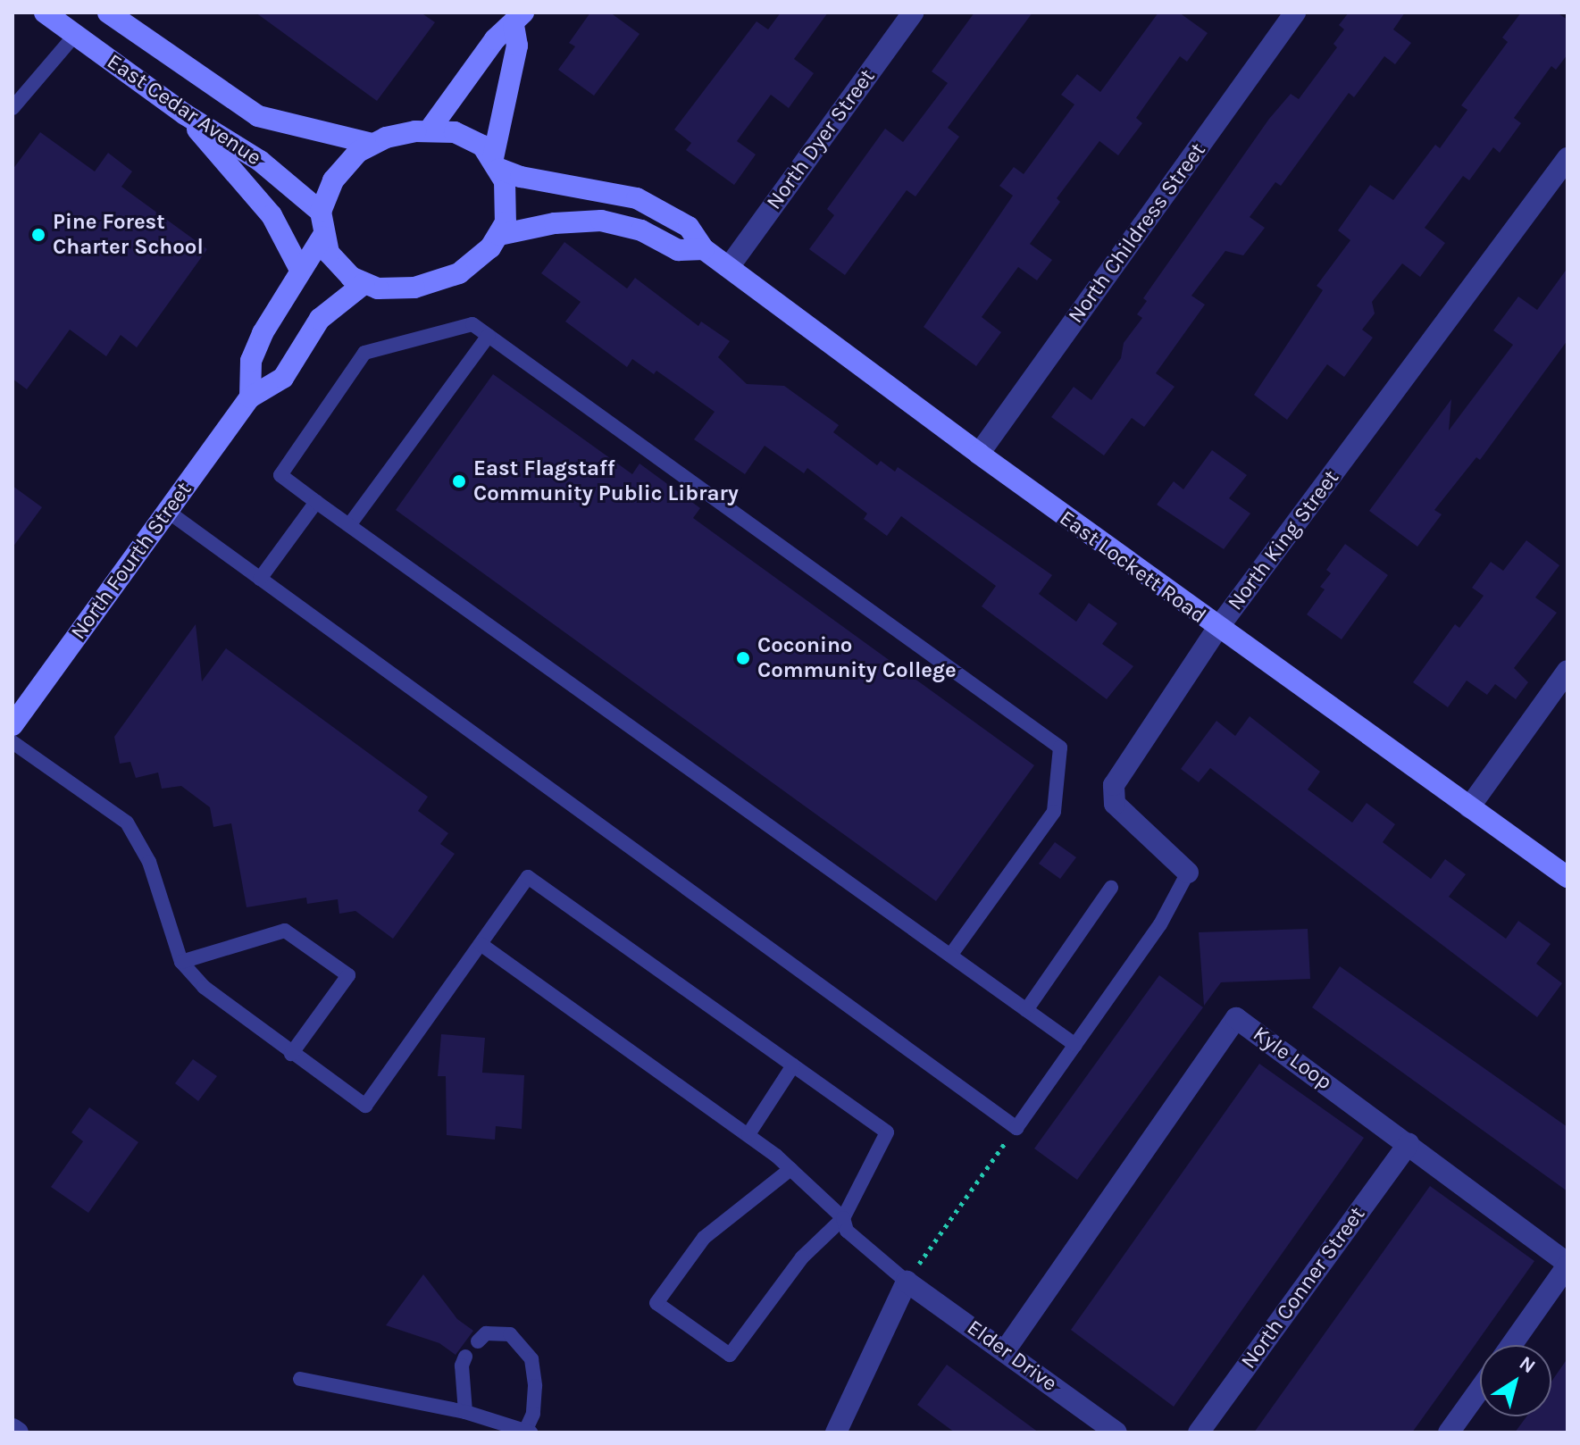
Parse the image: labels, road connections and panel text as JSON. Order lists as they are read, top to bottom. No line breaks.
{"streets":{"main road":["East Cedar Avenue","North Fourth Street","East Lockett Road"],"street":["North Dyer Street","North Childress Street","North King Street","Kyle Loop","North Conner Street","Elder Drive"]},"crossings":[["East Cedar Avenue","North Fourth Street"],["East Cedar Avenue","East Lockett Road"],["North Dyer Street","East Lockett Road"],["North Childress Street","East Lockett Road"],["North King Street","East Lockett Road"],["North Fourth Street","East Lockett Road"],["Kyle Loop","North Conner Street"],["Kyle Loop","Elder Drive"]],"places":["Pine Forest Charter School","East Flagstaff Community Public Library","Coconino Community College"],"north":"top right"}
